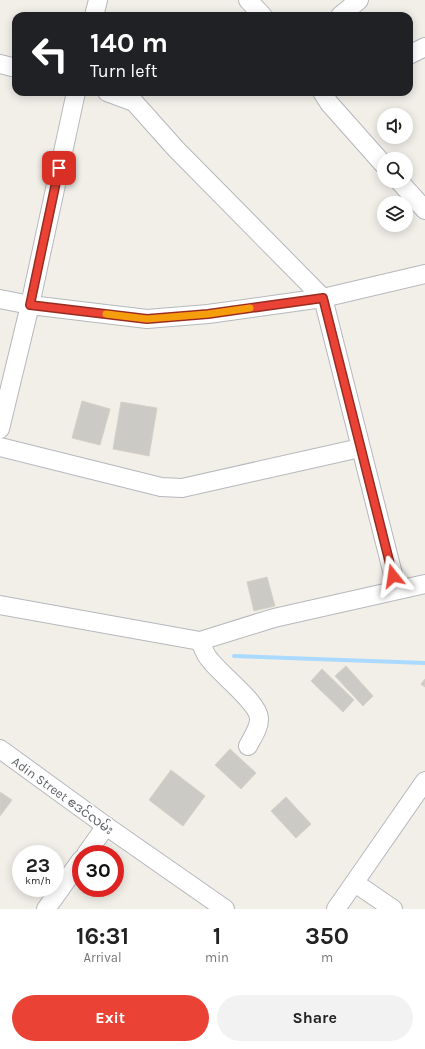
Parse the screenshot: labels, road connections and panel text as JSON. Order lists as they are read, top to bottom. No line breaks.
{"streets":{"street":["Adin Street ဧဒင်လမ်း"]},"page":{"turn":["140 m","Turn left"],"speed":"23 km/h","limit":"30","eta":["16:31","Arrival","1","min","350","m"],"buttons":["Exit","Share"]}}
